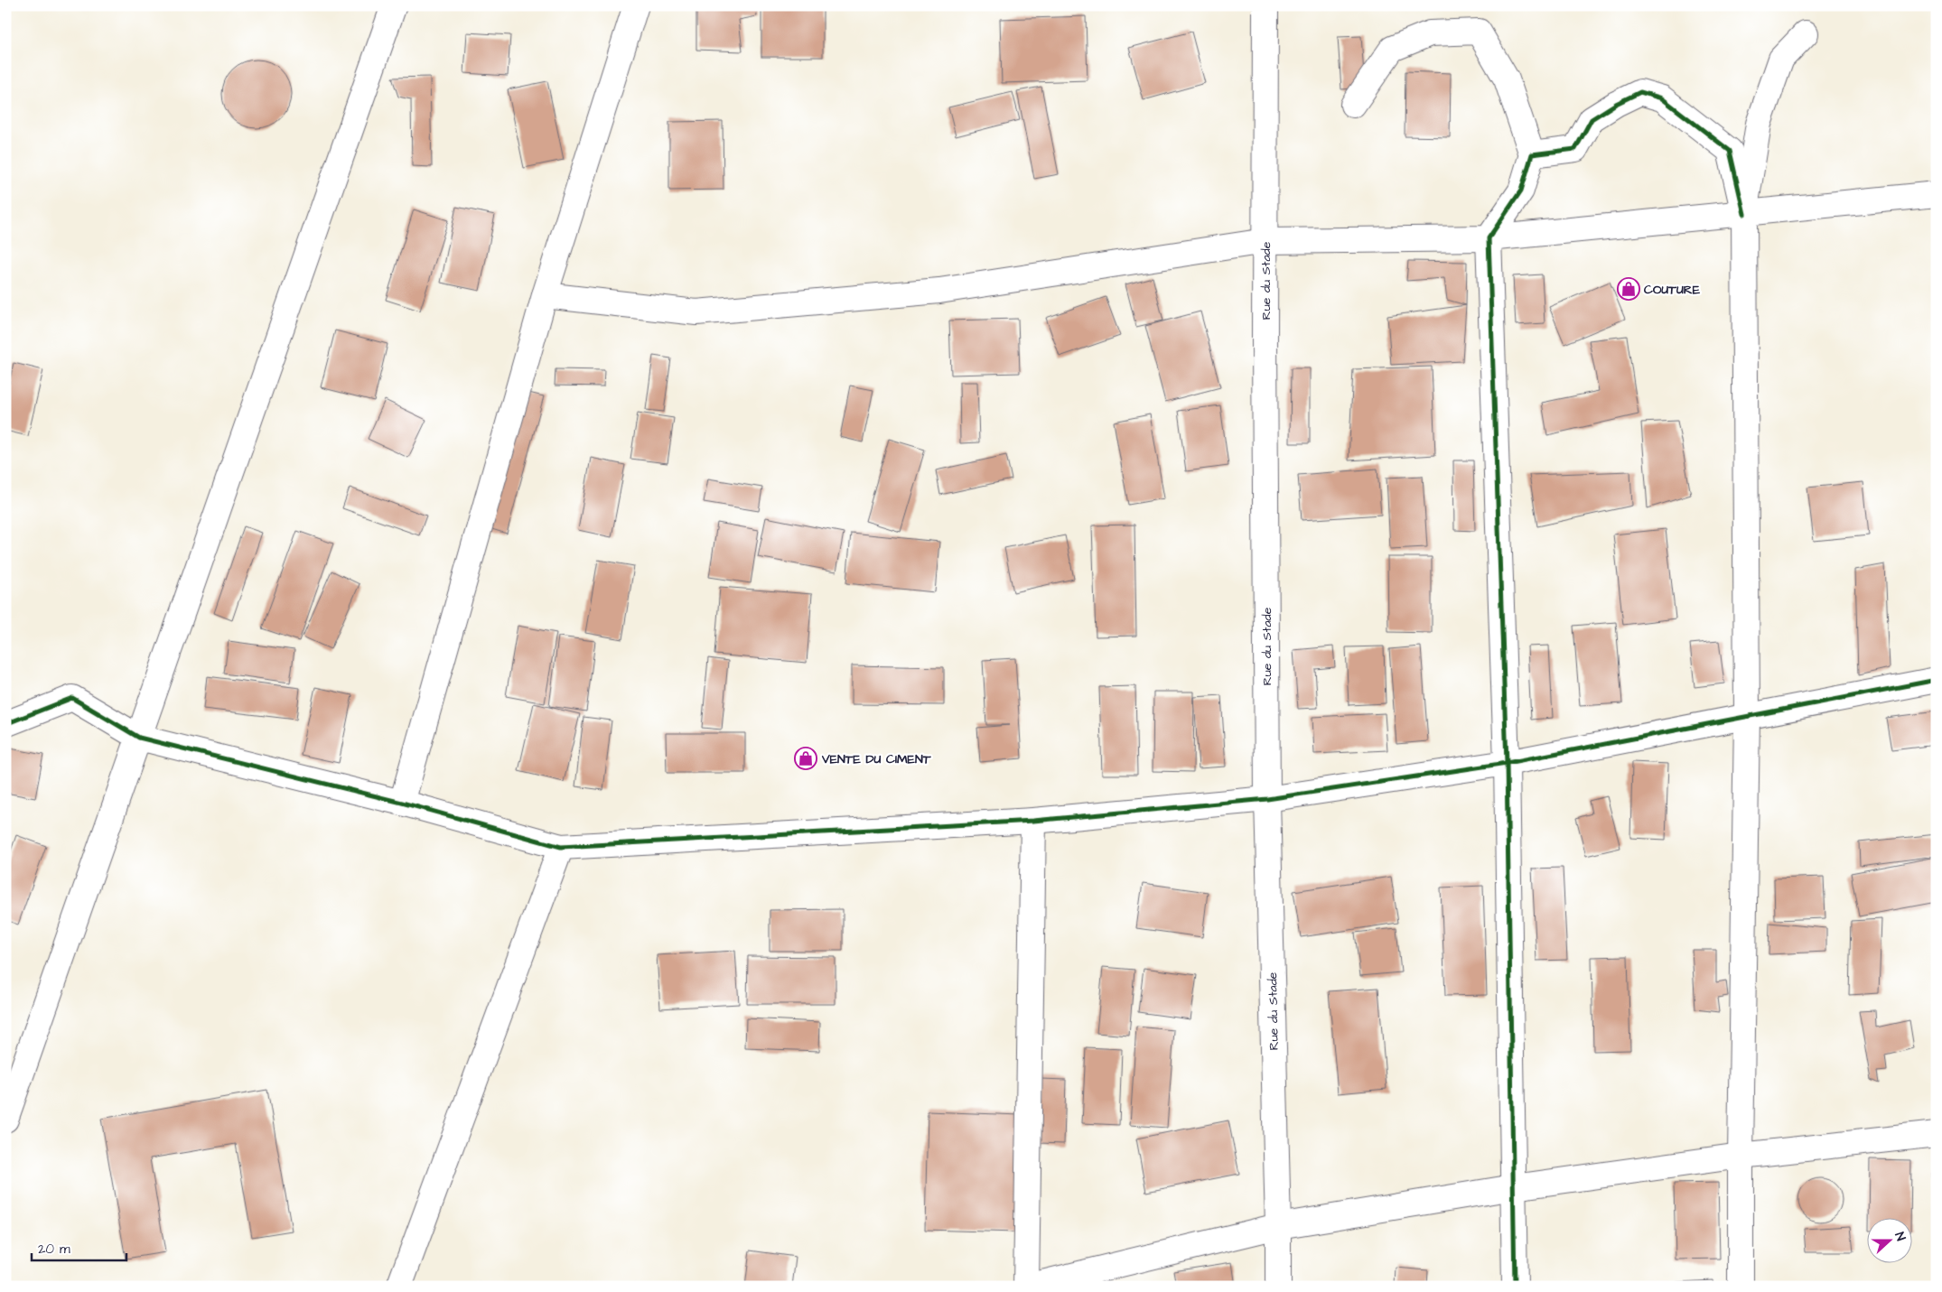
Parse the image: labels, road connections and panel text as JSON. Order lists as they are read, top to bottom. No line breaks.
{"streets":{"street":["Rue du Stade"]},"places":{"shop":["COUTURE","VENTE DU CIMENT"]},"scale_bar":"20 m","north":"right"}
